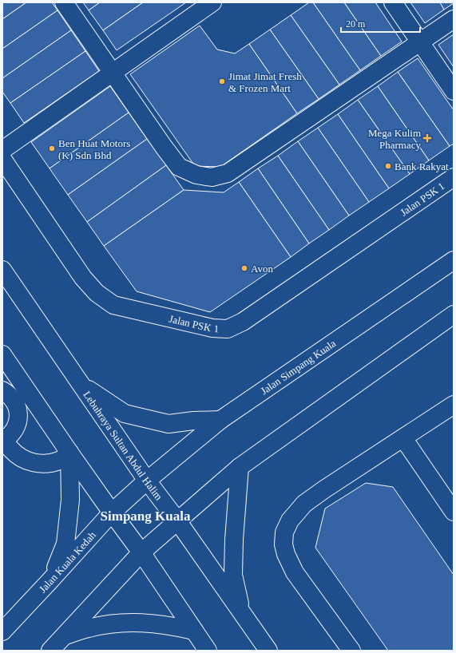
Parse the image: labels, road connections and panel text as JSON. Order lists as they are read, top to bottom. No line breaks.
{"streets":{"main road":["Jalan PSK 1","Jalan Simpang Kuala","Lebuhraya Sultan Abdul Halim","Jalan Kuala Kedah"]},"crossings":[["Jalan Simpang Kuala","Lebuhraya Sultan Abdul Halim"],["Jalan Simpang Kuala","Jalan Kuala Kedah"],["Lebuhraya Sultan Abdul Halim","Jalan Kuala Kedah"]],"districts":["Simpang Kuala"],"places":{"other":["Jimat Jimat Fresh & Frozen Mart","Ben Huat Motors (K) Sdn Bhd","Bank Rakyat","Avon"],"health":["Mega Kulim Pharmacy"]},"scale_bar":"20 m"}
